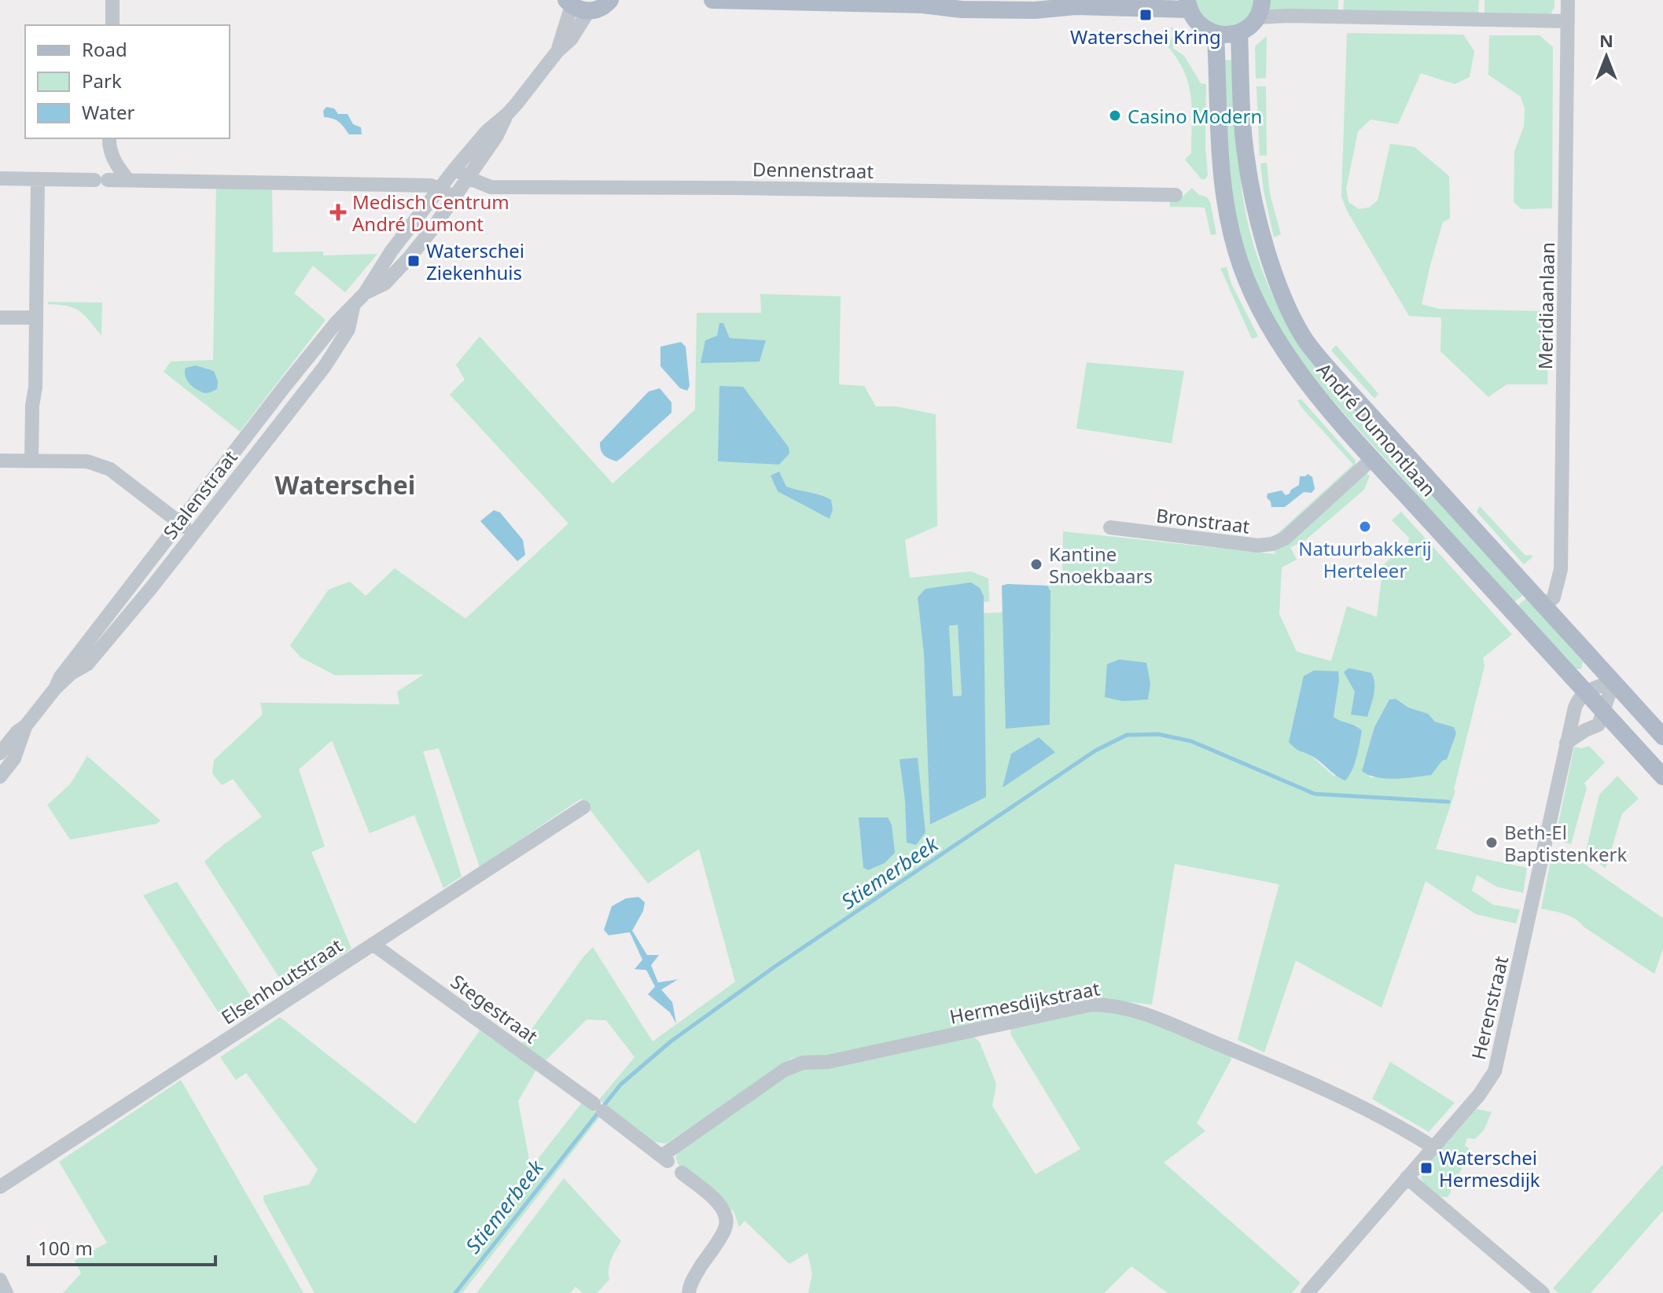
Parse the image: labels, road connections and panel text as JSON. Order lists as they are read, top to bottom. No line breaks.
{"streets":{"main road":["André Dumontlaan"],"street":["Dennenstraat","Meridiaanlaan","Stalenstraat","Bronstraat","Elsenhoutstraat","Hermesdijkstraat","Herenstraat","Stegestraat"]},"crossings":[["Dennenstraat","Stalenstraat"],["Meridiaanlaan","André Dumontlaan"],["André Dumontlaan","Bronstraat"],["André Dumontlaan","Herenstraat"],["Elsenhoutstraat","Stegestraat"],["Hermesdijkstraat","Herenstraat"],["Hermesdijkstraat","Stegestraat"]],"districts":["Waterschei"],"water":["Stiemerbeek"],"places":{"transit":["Waterschei Kring","Waterschei Ziekenhuis","Waterschei Hermesdijk"],"other":["Casino Modern","Natuurbakkerij Herteleer","Kantine Snoekbaars","Beth-El Baptistenkerk"],"health":["Medisch Centrum André Dumont"]},"legend":["Road","Park","Water"],"scale_bar":"100 m","north":"top"}
